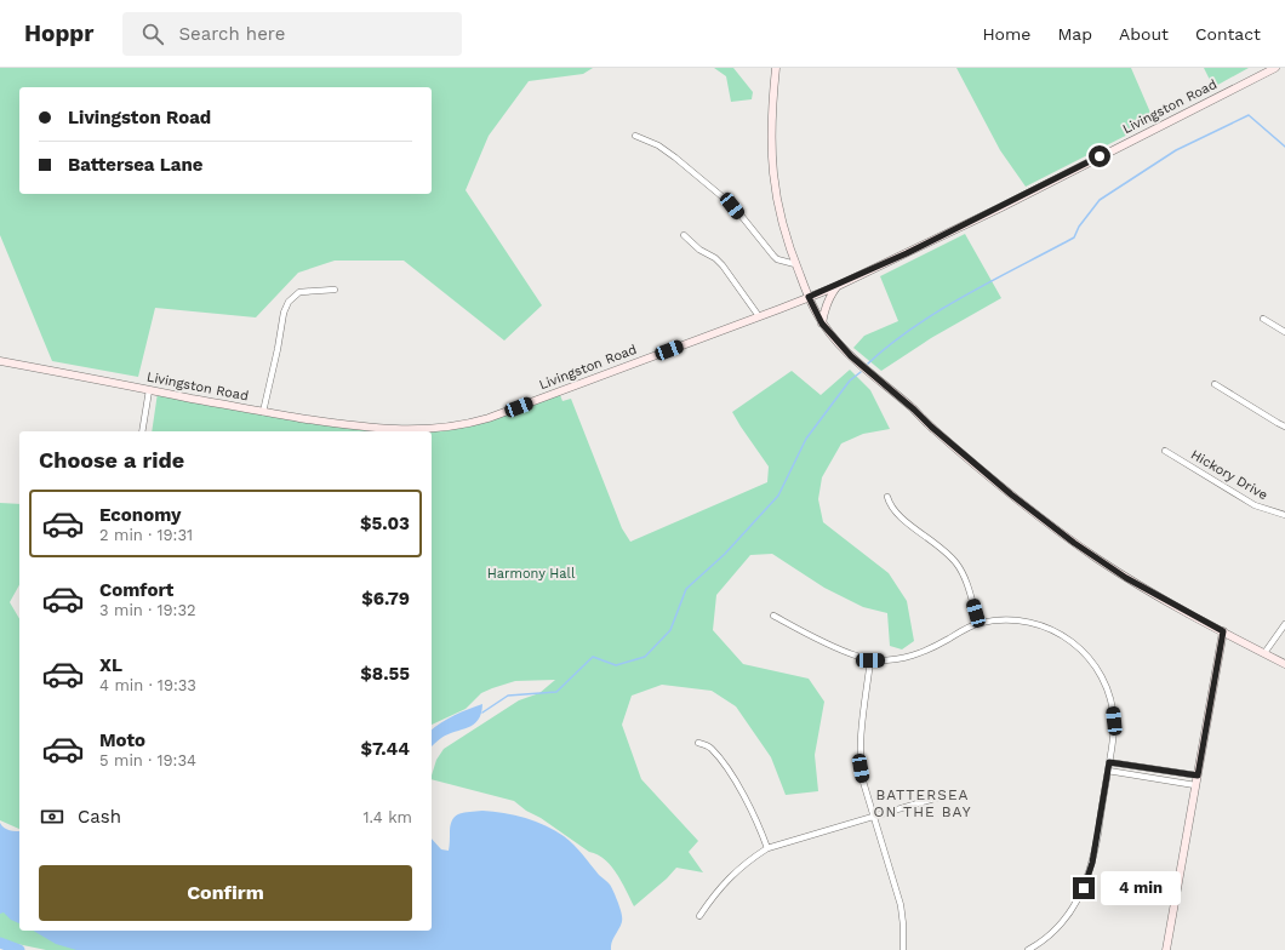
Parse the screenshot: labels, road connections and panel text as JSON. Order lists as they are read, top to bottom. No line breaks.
{"streets":{"main road":["Livingston Road"],"street":["Hickory Drive"]},"districts":["BATTERSEA ON THE BAY"],"parks":["Harmony Hall"],"page":{"header":"Hoppr","search":"Search here","nav":["Home","Map","About","Contact"],"banner":["Livingston Road","Battersea Lane"],"heading":"Choose a ride","list":[{"name":"Economy","note":"2 min · 19:31","value":"$5.03"},{"name":"Comfort","note":"3 min · 19:32","value":"$6.79"},{"name":"XL","note":"4 min · 19:33","value":"$8.55"},{"name":"Moto","note":"5 min · 19:34","value":"$7.44"}],"pay":["Cash","1.4 km"],"buttons":"Confirm","bubble":"4 min"}}
